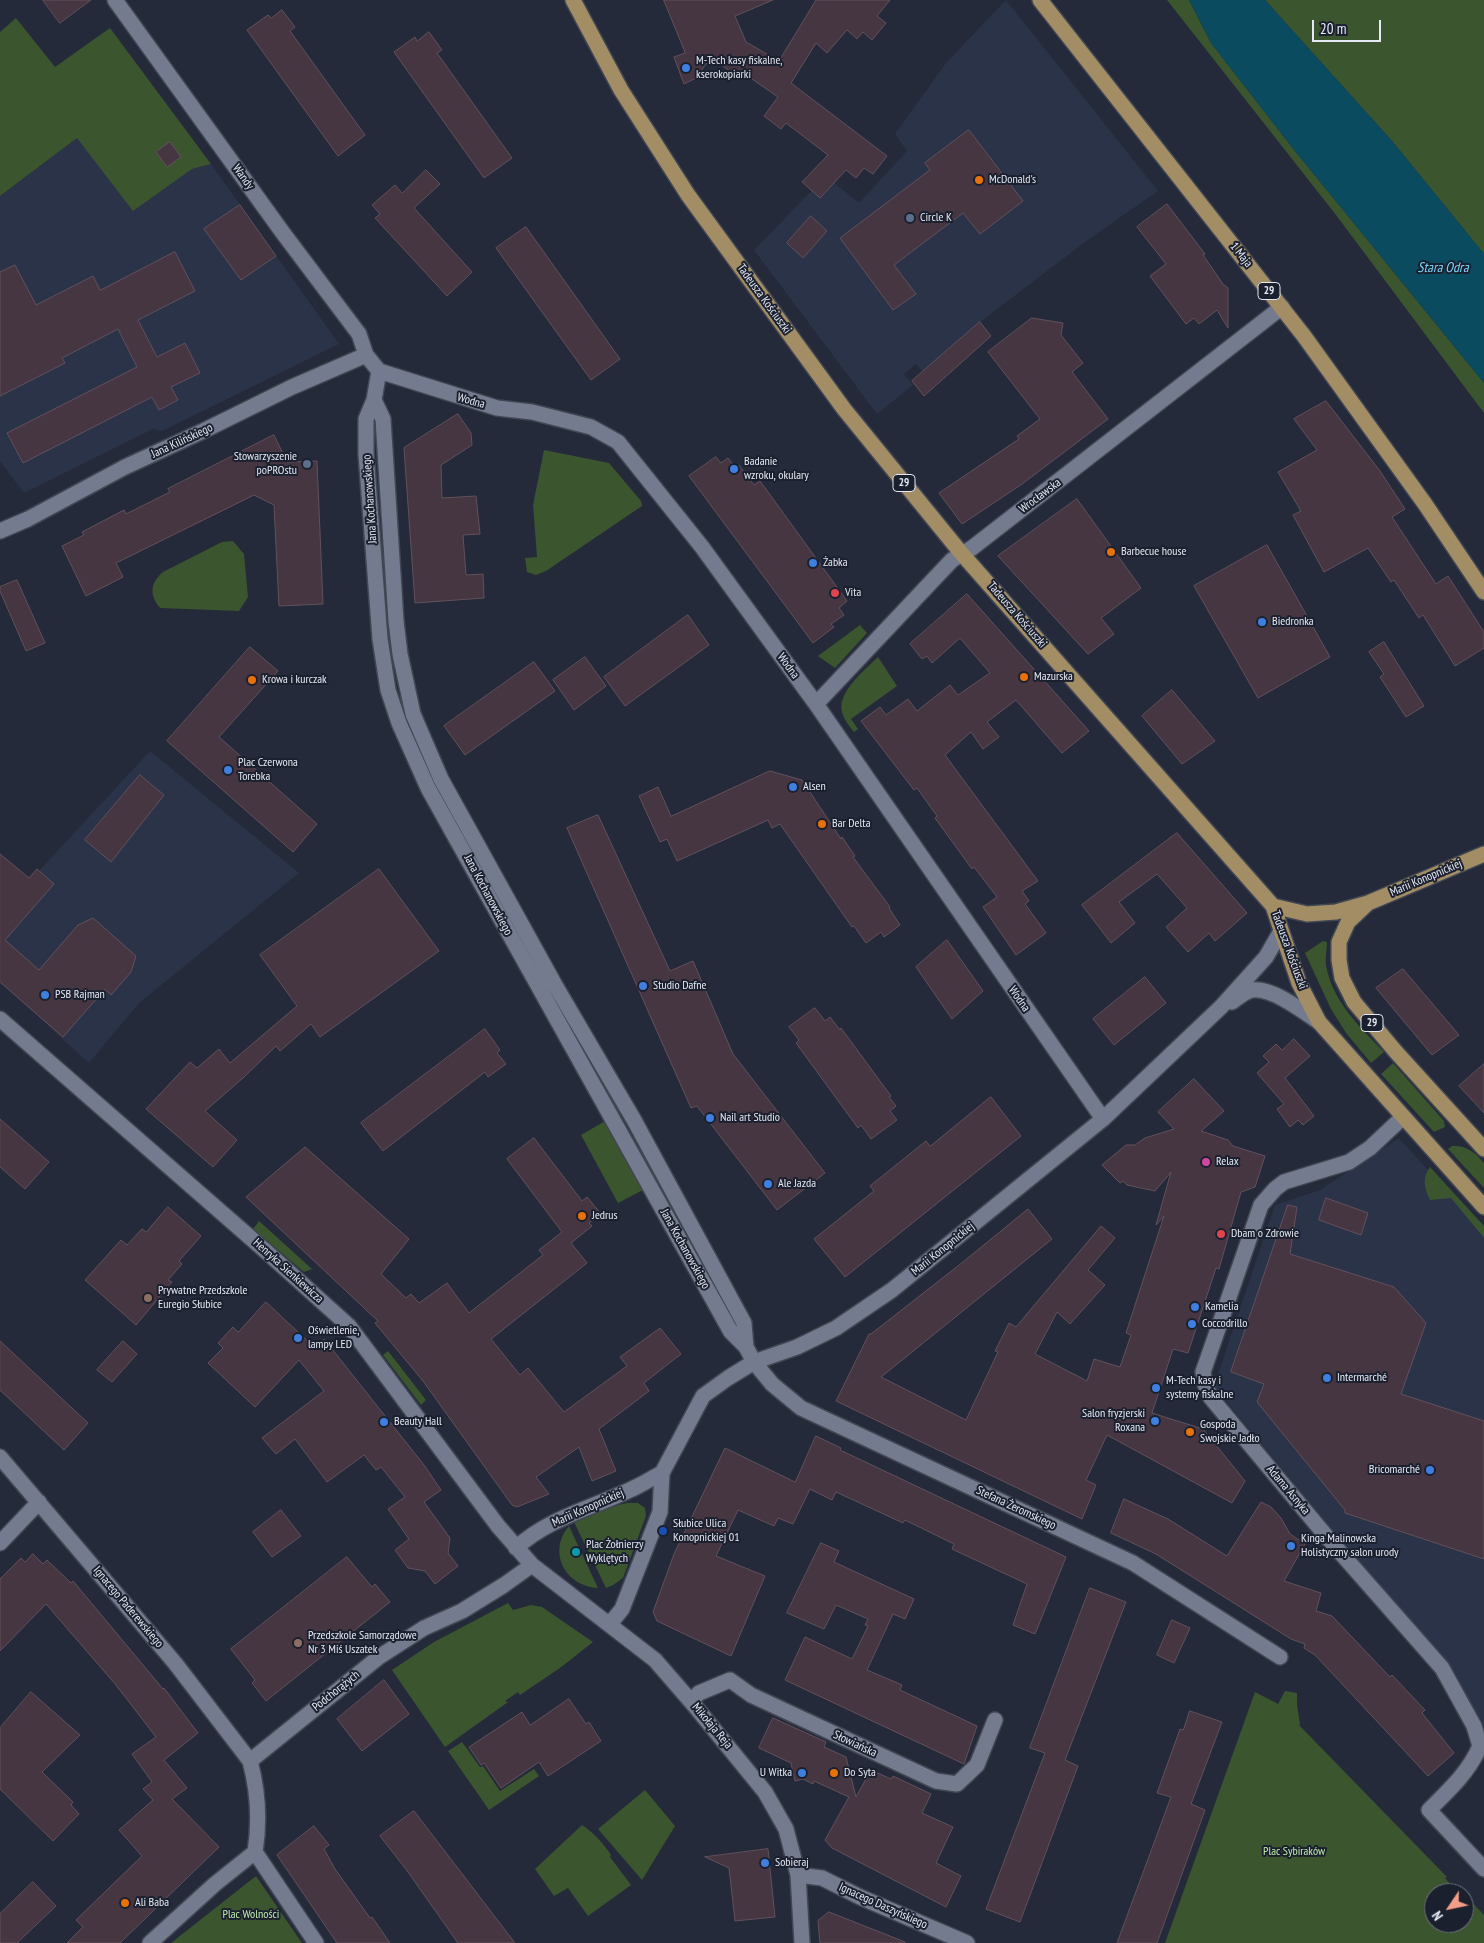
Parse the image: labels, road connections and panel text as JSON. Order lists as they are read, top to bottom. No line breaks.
{"streets":{"main road":["1 Maja","29","Tadeusza Kościuszki","Marii Konopnickiej"],"street":["Wandy","Wodna","Jana Kilińskiego","Wrocławska","Jana Kochanowskiego","Henryka Sienkiewicza","Adama Asnyka","Stefana Żeromskiego","Ignacego Paderewskiego","Podchorążych","Mikołaja Reja","Słowiańska","Ignacego Daszyńskiego"]},"crossings":[["Wandy","Jana Kilińskiego"],["1 Maja","Wrocławska"],["29","Marii Konopnickiej"],["Tadeusza Kościuszki","Wrocławska"],["Tadeusza Kościuszki","Marii Konopnickiej"],["Tadeusza Kościuszki","Adama Asnyka"],["Wodna","Wrocławska"],["Wodna","Jana Kochanowskiego"],["Wodna","Marii Konopnickiej"],["Jana Kochanowskiego","Marii Konopnickiej"],["Jana Kochanowskiego","Stefana Żeromskiego"],["Marii Konopnickiej","Henryka Sienkiewicza"],["Marii Konopnickiej","Stefana Żeromskiego"],["Marii Konopnickiej","Mikołaja Reja"],["Henryka Sienkiewicza","Podchorążych"],["Henryka Sienkiewicza","Mikołaja Reja"],["Ignacego Paderewskiego","Podchorążych"],["Podchorążych","Mikołaja Reja"],["Mikołaja Reja","Słowiańska"],["Mikołaja Reja","Ignacego Daszyńskiego"]],"water":["Stara Odra"],"parks":["Plac Sybiraków","Plac Wolności"],"places":["M-Tech kasy fiskalne, kserokopiarki","McDonald's","Circle K","Stowarzyszenie poPROstu","Badanie wzroku, okulary","Barbecue house","Żabka","Vita","Biedronka","Mazurska","Krowa i kurczak","Plac Czerwona Torebka","Alsen","Bar Delta","Studio Dafne","PSB Rajman","Nail art Studio","Relax","Ale Jazda","Jedrus","Dbam o Zdrowie","Prywatne Przedszkole Euregio Słubice","Kamelia","Coccodrillo","Oświetlenie, lampy LED","Intermarché","M-Tech kasy i systemy fiskalne","Salon fryzjerski Roxana","Beauty Hall","Gospoda Swojskie Jadło","Bricomarché","Słubice Ulica Konopnickiej 01","Kinga Malinowska Holistyczny salon urody","Plac Żołnierzy Wyklętych","Przedszkole Samorządowe Nr 3 Miś Uszatek","U Witka","Do Syta","Sobieraj","Ali Baba"],"scale_bar":"20 m","north":"bottom left"}
